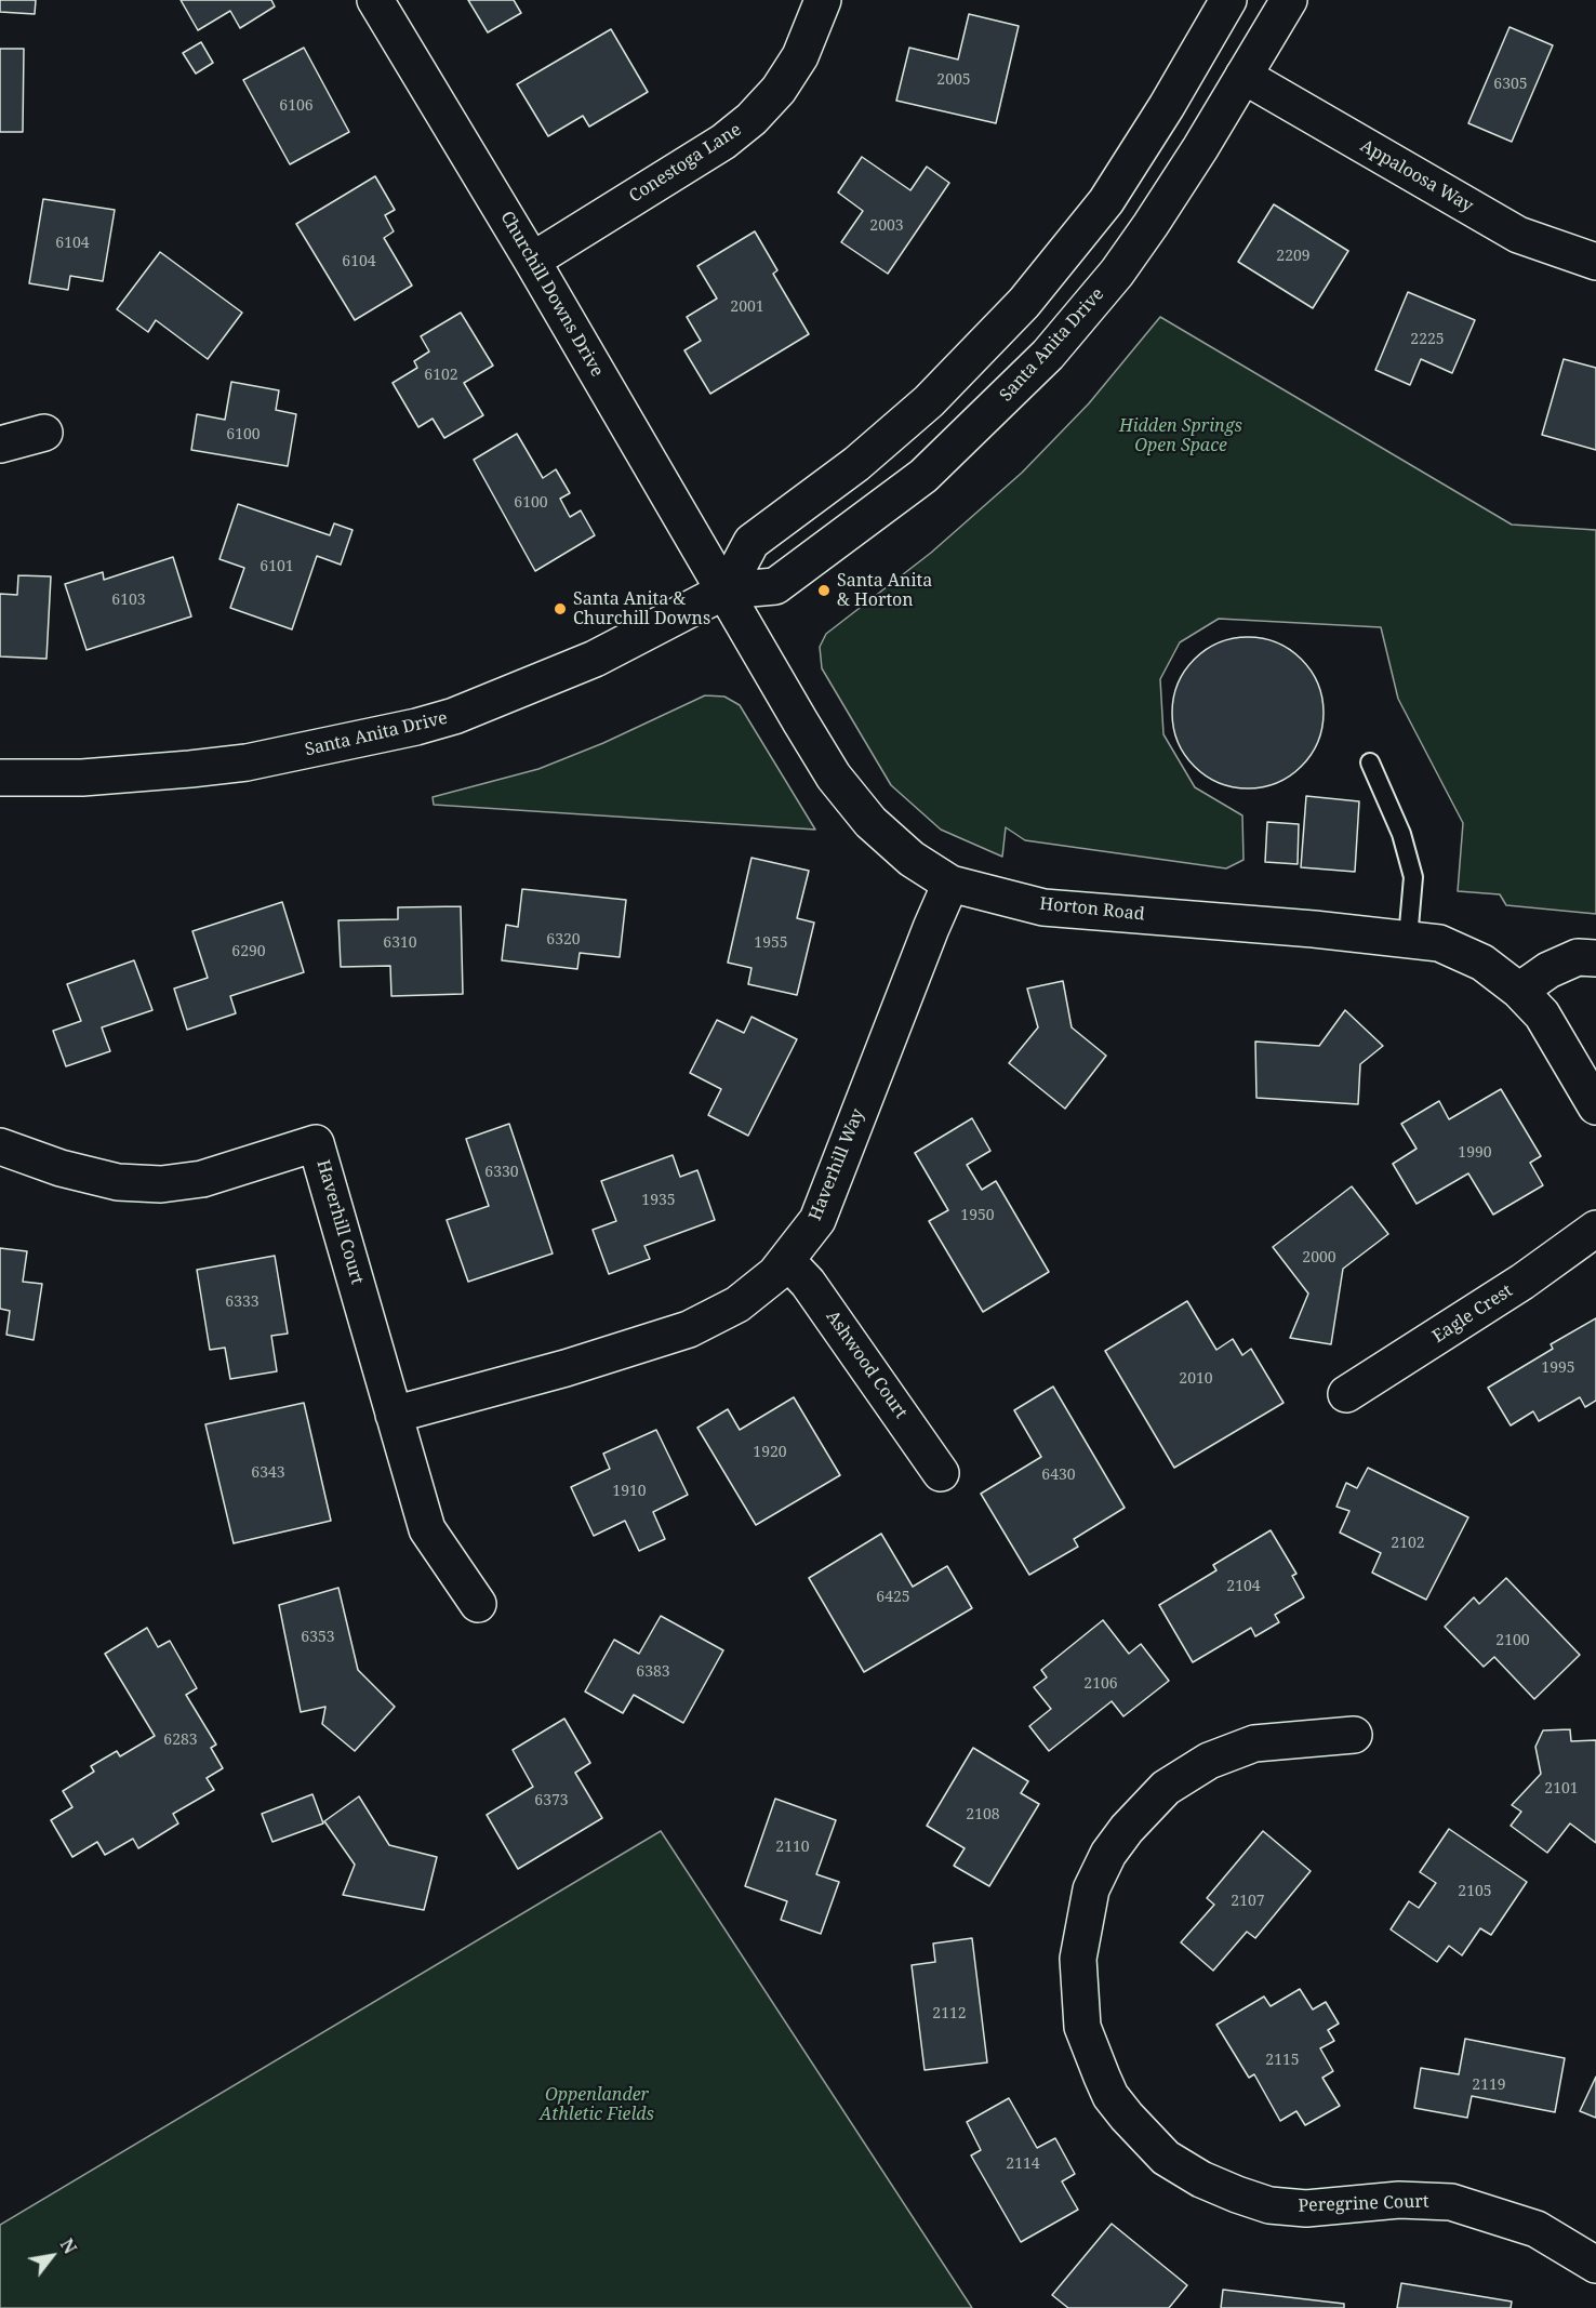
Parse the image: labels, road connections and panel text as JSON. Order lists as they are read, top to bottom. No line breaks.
{"streets":{"street":["Conestoga Lane","Appaloosa Way","Churchill Downs Drive","Santa Anita Drive","Horton Road","Haverhill Way","Haverhill Court","Eagle Crest","Ashwood Court","Peregrine Court"]},"crossings":[["Conestoga Lane","Churchill Downs Drive"],["Appaloosa Way","Santa Anita Drive"],["Churchill Downs Drive","Santa Anita Drive"],["Churchill Downs Drive","Horton Road"],["Santa Anita Drive","Horton Road"],["Horton Road","Haverhill Way"],["Haverhill Way","Haverhill Court"],["Haverhill Way","Ashwood Court"]],"parks":["Hidden Springs Open Space","Oppenlander Athletic Fields"],"places":["Santa Anita & Horton","Santa Anita & Churchill Downs"],"house_numbers":["2005","6305","6106","2003","6104","2209","6104","2001","2225","6102","6100","6100","6101","6103","6320","6310","1955","6290","1990","6330","1935","1950","2000","6333","1995","2010","1920","6343","6430","1910","2102","2104","6425","6353","2100","6383","2106","6283","2101","6373","2108","2110","2105","2107","2112","2115","2119","2114"],"north":"top right"}
